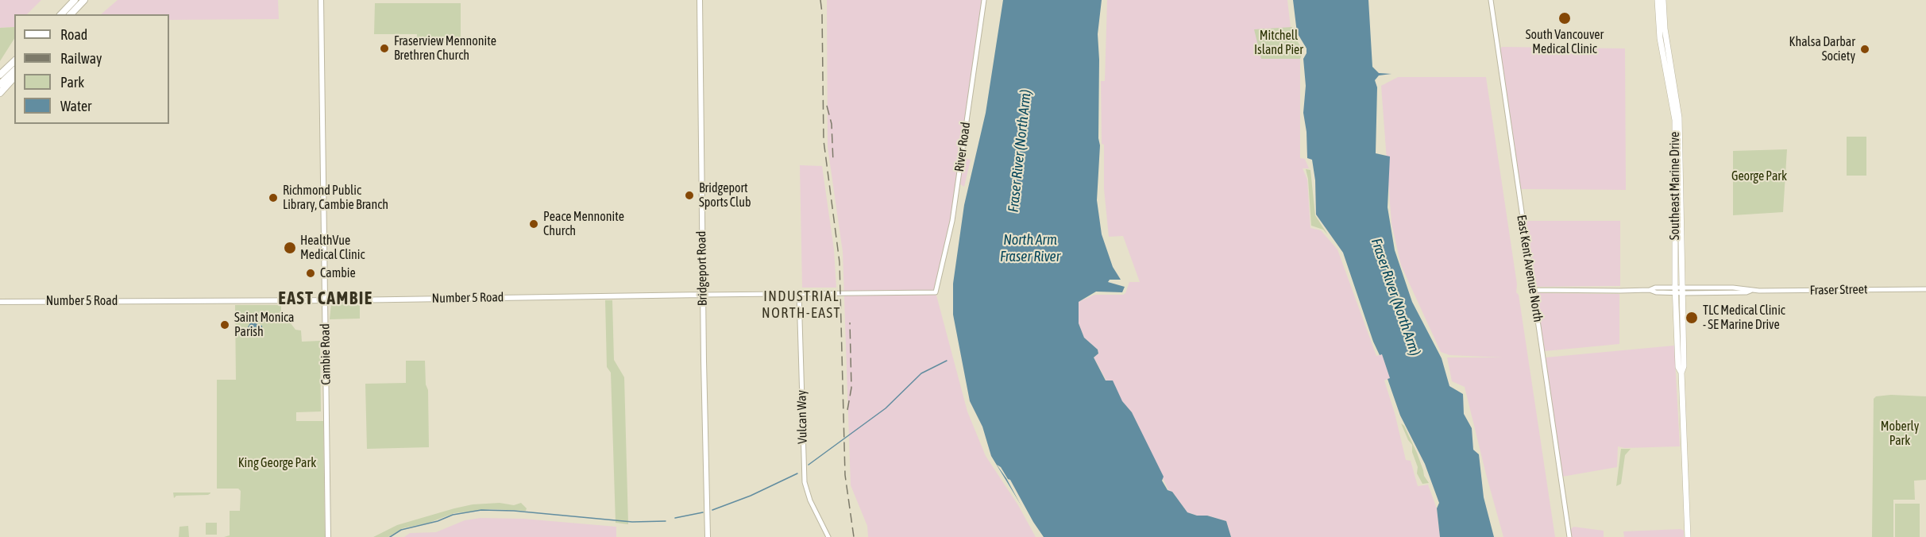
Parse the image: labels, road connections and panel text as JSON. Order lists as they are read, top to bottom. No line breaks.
{"streets":{"main road":["Southeast Marine Drive","Bridgeport Road","Number 5 Road","Cambie Road"],"street":["River Road","East Kent Avenue North","Fraser Street","Vulcan Way"]},"crossings":[["River Road","Number 5 Road"],["Southeast Marine Drive","Fraser Street"],["Bridgeport Road","Number 5 Road"],["East Kent Avenue North","Fraser Street"],["Number 5 Road","Cambie Road"],["Number 5 Road","Vulcan Way"]],"districts":["INDUSTRIAL NORTH-EAST","EAST CAMBIE"],"water":["Fraser River (North Arm)","North Arm Fraser River"],"parks":["Mitchell Island Pier","George Park","Moberly Park","King George Park"],"places":["South Vancouver Medical Clinic","Fraserview Mennonite Brethren Church","Khalsa Darbar Society","Bridgeport Sports Club","Richmond Public Library, Cambie Branch","Peace Mennonite Church","HealthVue Medical Clinic","Cambie","TLC Medical Clinic - SE Marine Drive","Saint Monica Parish"],"legend":["Road","Railway","Park","Water"]}
